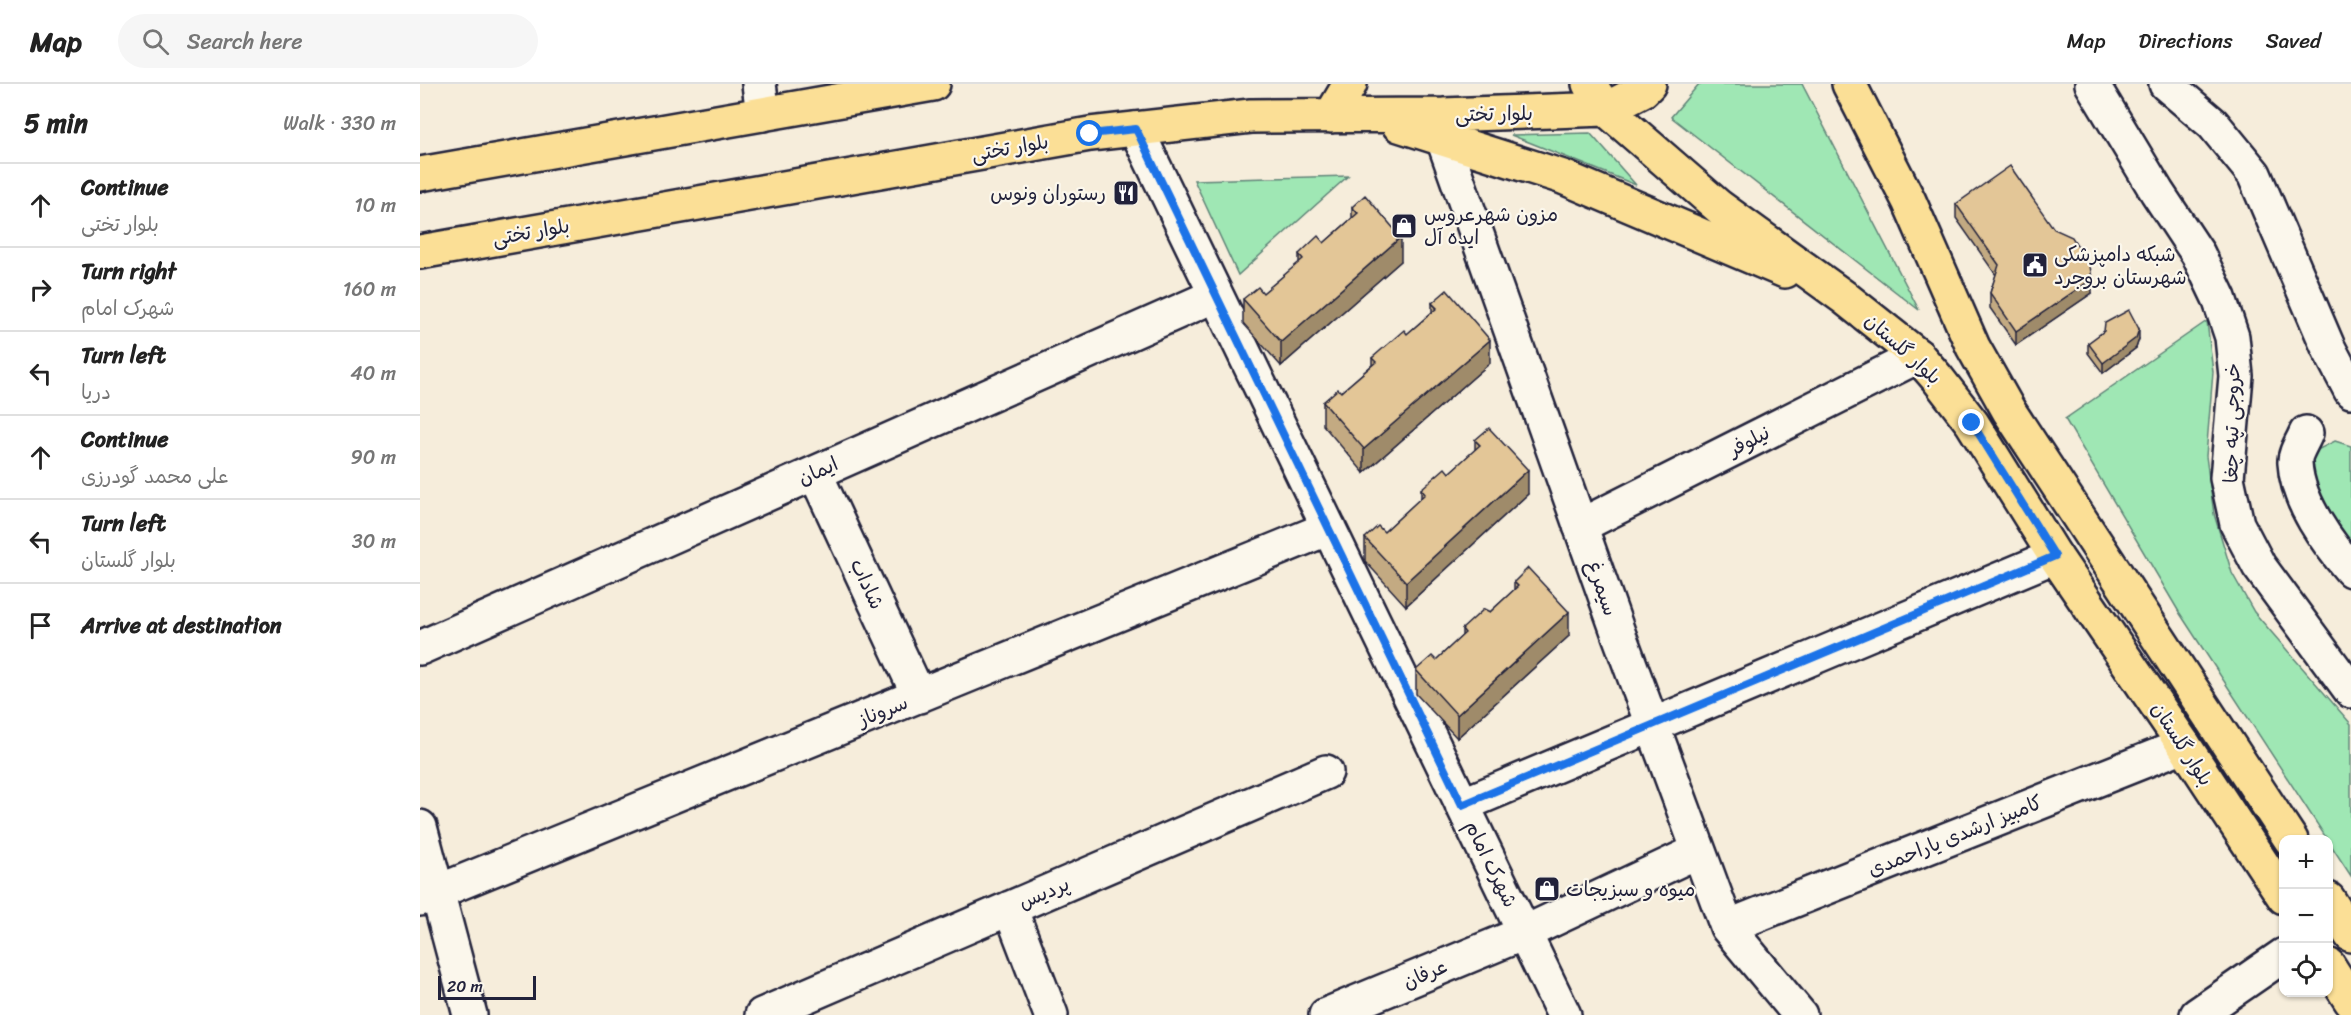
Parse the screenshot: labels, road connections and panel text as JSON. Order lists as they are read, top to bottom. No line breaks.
{"streets":{"main road":["بلوار تختی","بلوار گلستان"],"street":["خروجی تپه چغا","نیلوفر","ایمان","شاداب","سیمرغ","سروناز","کامبیز ارشدی یاراحمدی","شهرک امام","پردیس","عرفان"]},"crossings":[["بلوار تختی","بلوار گلستان"],["بلوار تختی","شهرک امام"],["بلوار گلستان","نیلوفر"],["بلوار گلستان","کامبیز ارشدی یاراحمدی"],["نیلوفر","سیمرغ"],["ایمان","شاداب"],["ایمان","شهرک امام"],["شاداب","سروناز"],["سیمرغ","کامبیز ارشدی یاراحمدی"],["سیمرغ","عرفان"],["سروناز","شهرک امام"],["شهرک امام","عرفان"]],"places":{"restaurant":["رستوران ونوس"],"shop":["مزون شهرعروس ایده آل","میوه و سبزیجات"],"public building":["شبکه دامپزشکی شهرستان بروجرد"]},"scale_bar":"20 m","page":{"header":"Map","search":"Search here","nav":["Map","Directions","Saved"],"heading":["5 min","Walk · 330 m"],"list":[["Continue","بلوار تختی","10 m"],["Turn right","شهرک امام","160 m"],["Turn left","دریا","40 m"],["Continue","علی محمد گودرزی","90 m"],["Turn left","بلوار گلستان","30 m"],"Arrive at destination"],"map_buttons":["+","−"],"scale":"20 m"}}
